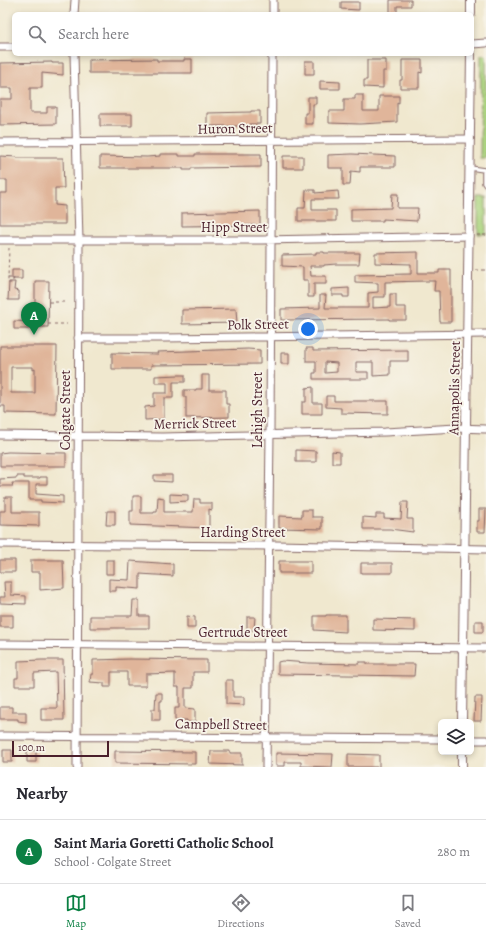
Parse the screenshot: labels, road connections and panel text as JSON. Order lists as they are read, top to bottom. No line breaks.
{"streets":{"street":["Huron Street","Hipp Street","Polk Street","Annapolis Street","Colgate Street","Lehigh Street","Merrick Street","Harding Street","Gertrude Street","Campbell Street"]},"crossings":[["Huron Street","Annapolis Street"],["Huron Street","Colgate Street"],["Huron Street","Lehigh Street"],["Hipp Street","Annapolis Street"],["Hipp Street","Colgate Street"],["Hipp Street","Lehigh Street"],["Polk Street","Annapolis Street"],["Polk Street","Colgate Street"],["Polk Street","Lehigh Street"],["Annapolis Street","Merrick Street"],["Annapolis Street","Harding Street"],["Annapolis Street","Gertrude Street"],["Colgate Street","Merrick Street"],["Colgate Street","Harding Street"],["Colgate Street","Gertrude Street"],["Colgate Street","Campbell Street"],["Lehigh Street","Merrick Street"],["Lehigh Street","Harding Street"],["Lehigh Street","Gertrude Street"],["Lehigh Street","Campbell Street"]],"scale_bar":"100 m","page":{"search":"Search here","pins":"A","scale":"100 m","heading":"Nearby","list":[{"mark":"A","name":"Saint Maria Goretti Catholic School","note":"School · Colgate Street","value":"280 m"}],"nav":["Map","Directions","Saved"]}}
